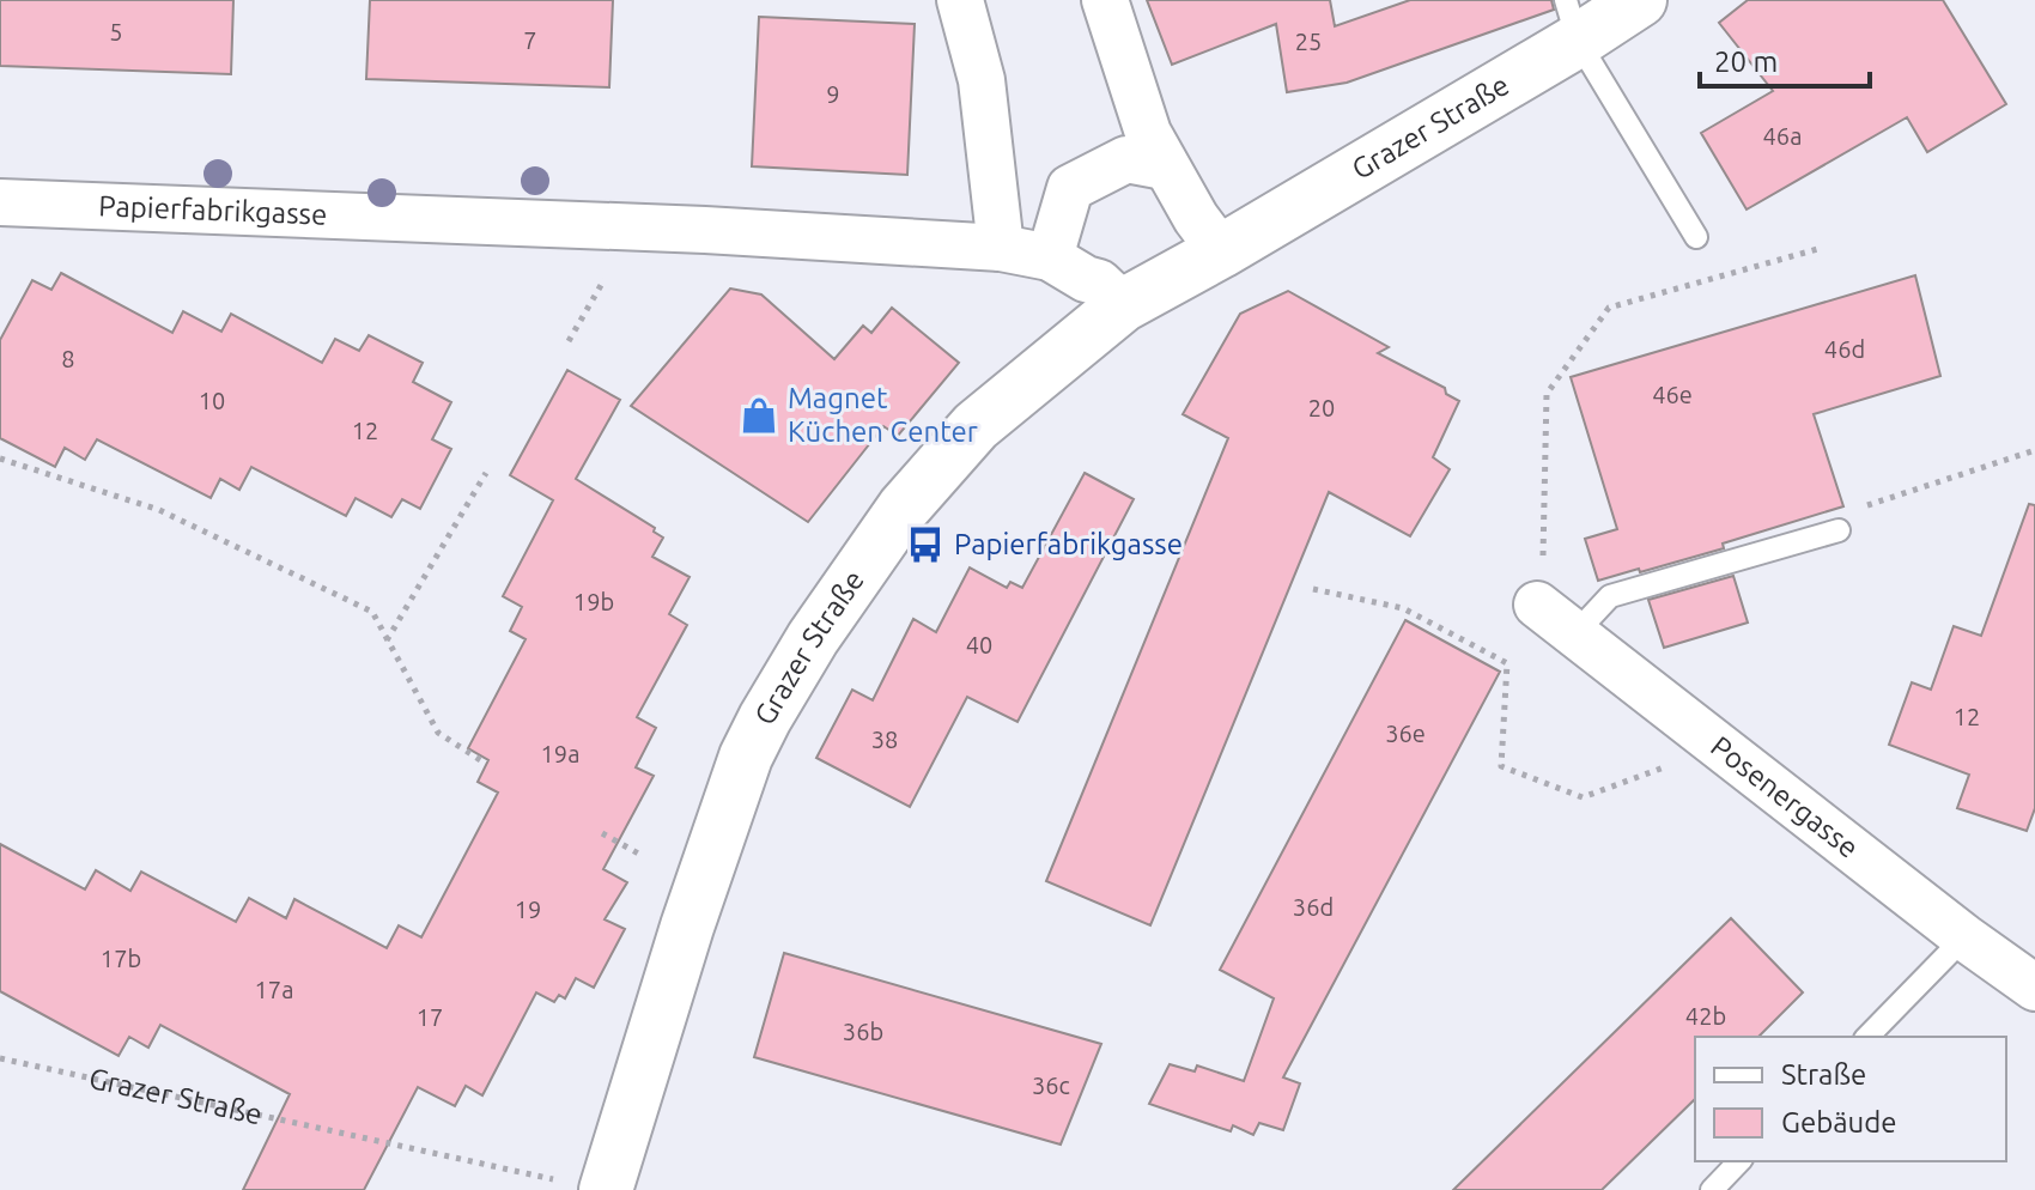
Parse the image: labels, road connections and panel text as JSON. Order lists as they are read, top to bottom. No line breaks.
{"streets":{"street":["Grazer Straße","Papierfabrikgasse","Posenergasse"]},"crossings":[["Grazer Straße","Papierfabrikgasse"]],"places":{"shop":["Magnet Küchen Center"],"bus stop":["Papierfabrikgasse"]},"house_numbers":["5","7","25","9","46a","46d","8","46e","10","20","12","19b","40","12","36e","38","19a","36d","19","17b","17a","42b","17","36b","36c"],"legend":["Straße","Gebäude"],"scale_bar":"20 m"}
